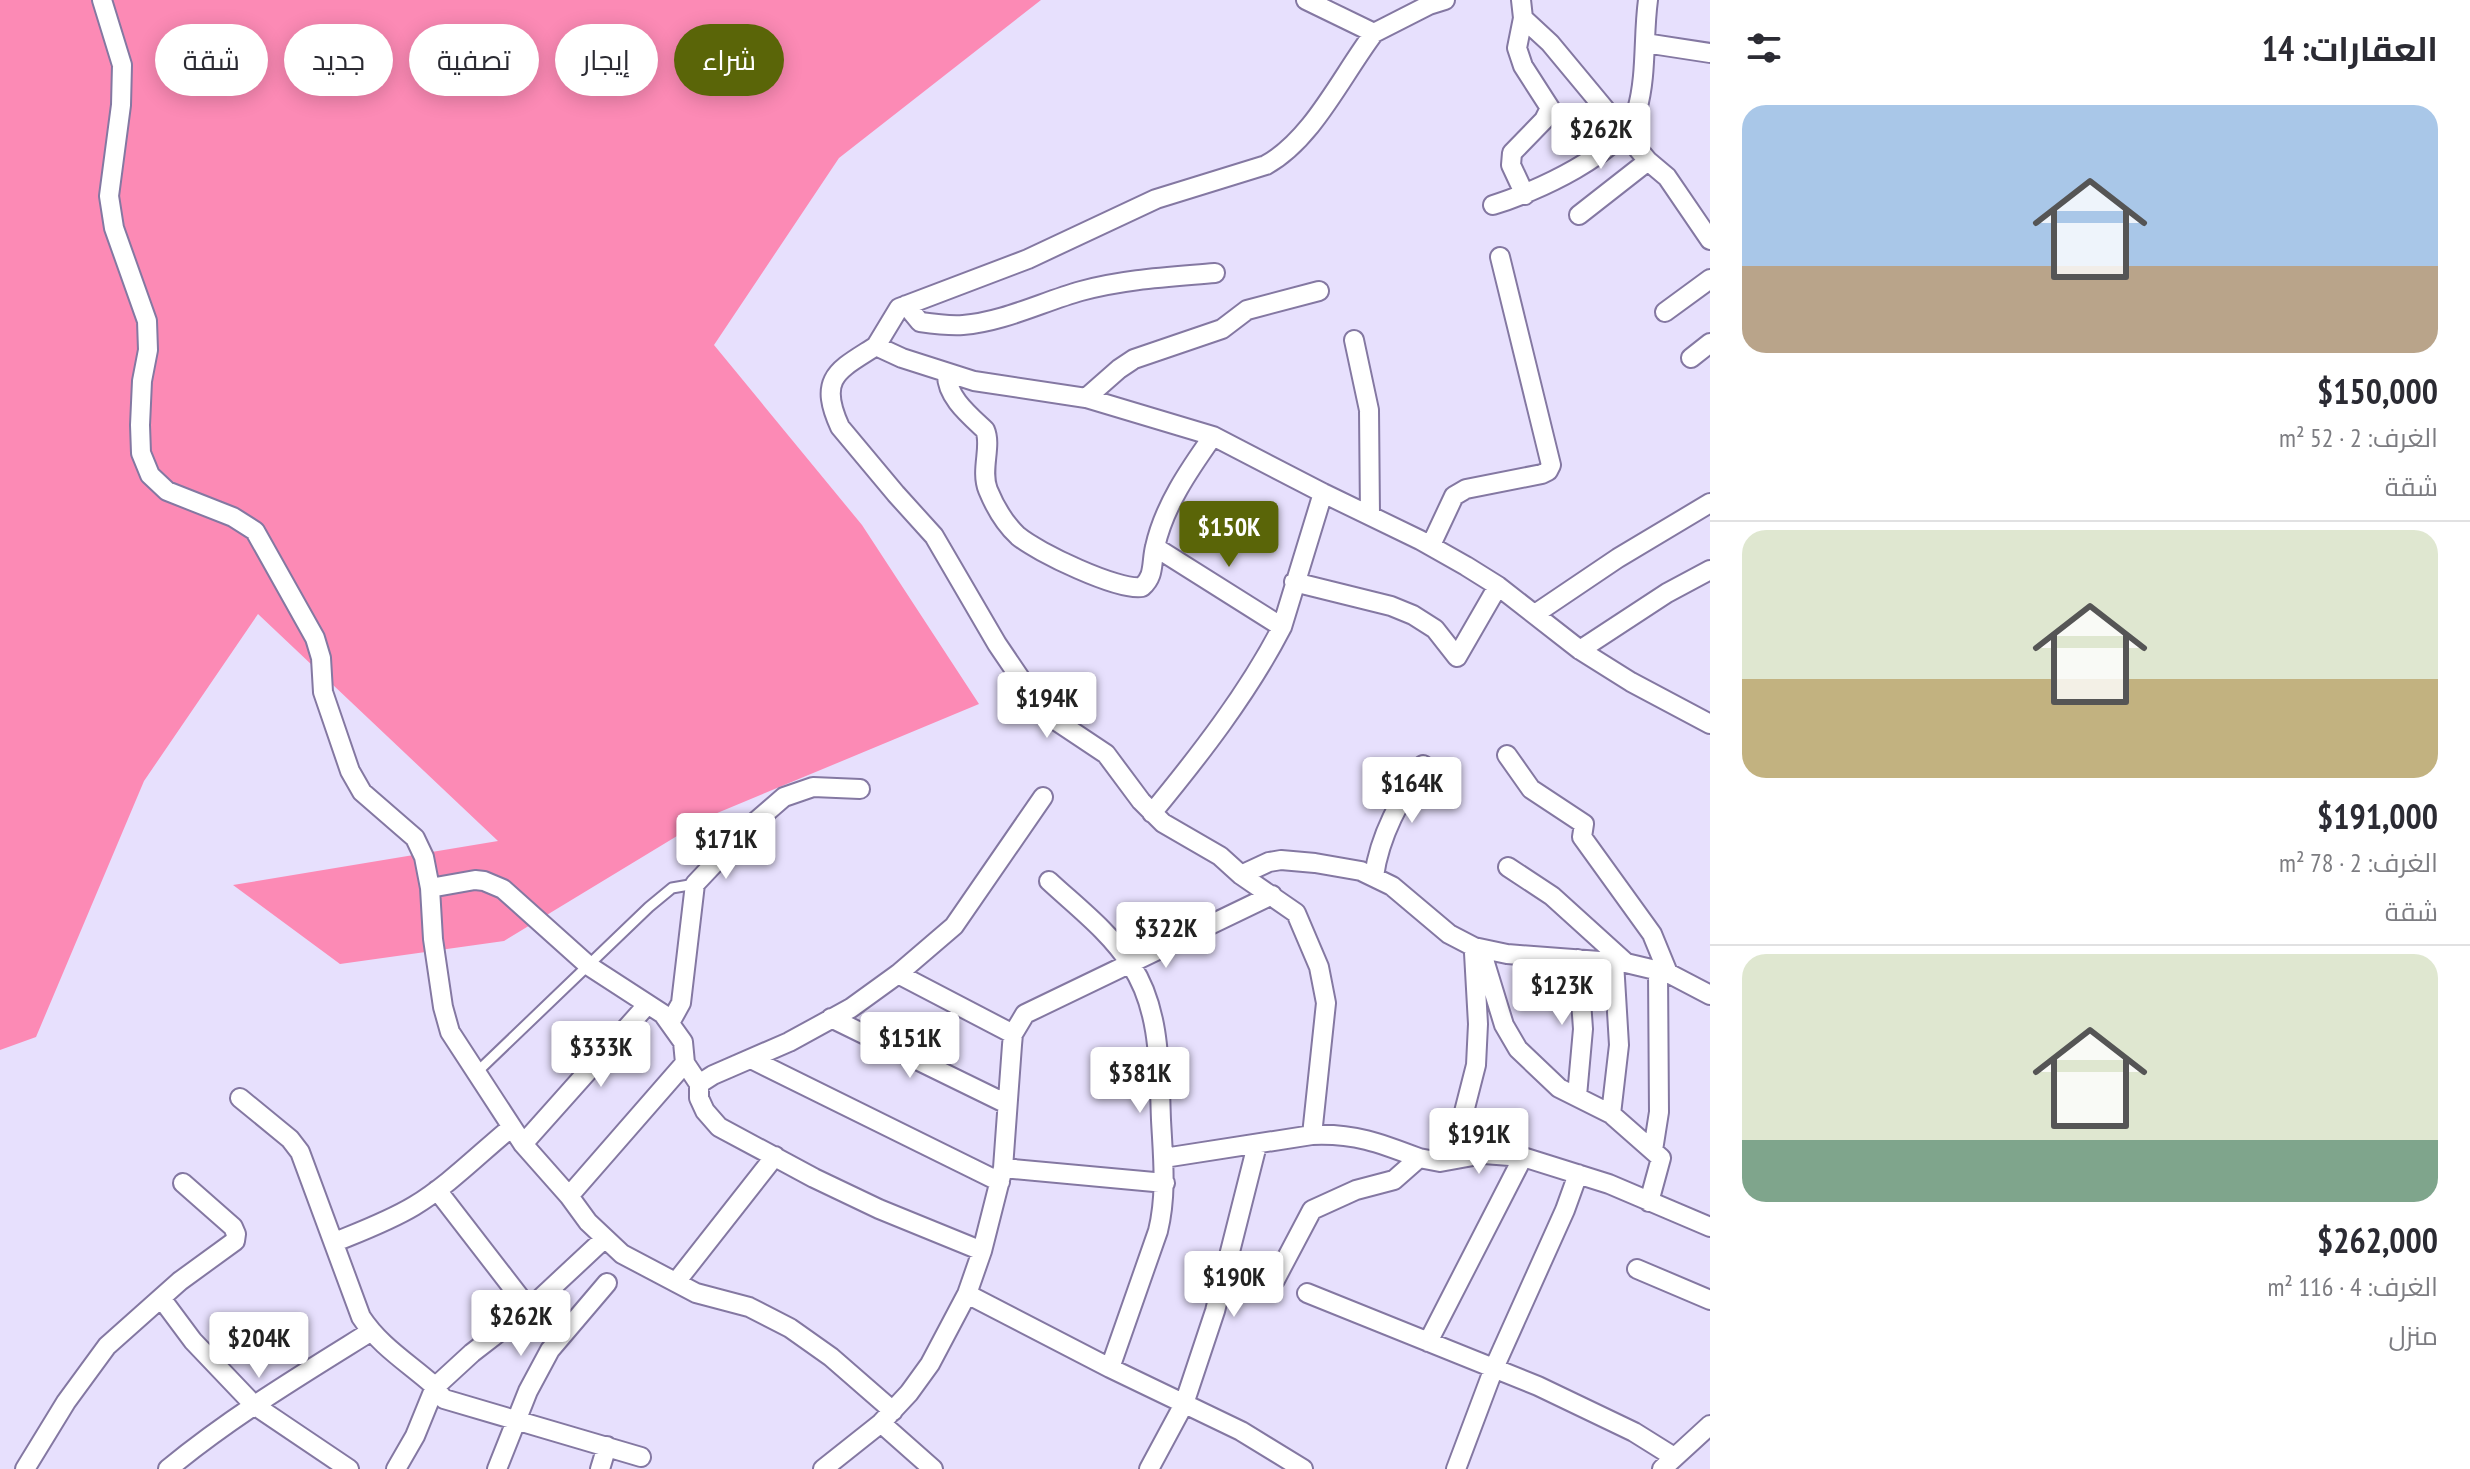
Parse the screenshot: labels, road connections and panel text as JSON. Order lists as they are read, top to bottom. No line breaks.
{"page":{"heading":"العقارات: 14","chip":["شراء","إيجار","تصفية","جديد","شقة"],"list":[{"name":"$150,000","note":"الغرف: 2 · 52 m² · شقة"},{"name":"$191,000","note":"الغرف: 2 · 78 m² · شقة"},{"name":"$262,000","note":"الغرف: 4 · 116 m² · منزل"}],"price":["$262K","$150K","$194K","$164K","$171K","$322K","$123K","$151K","$333K","$381K","$191K","$190K","$262K","$204K"]}}
